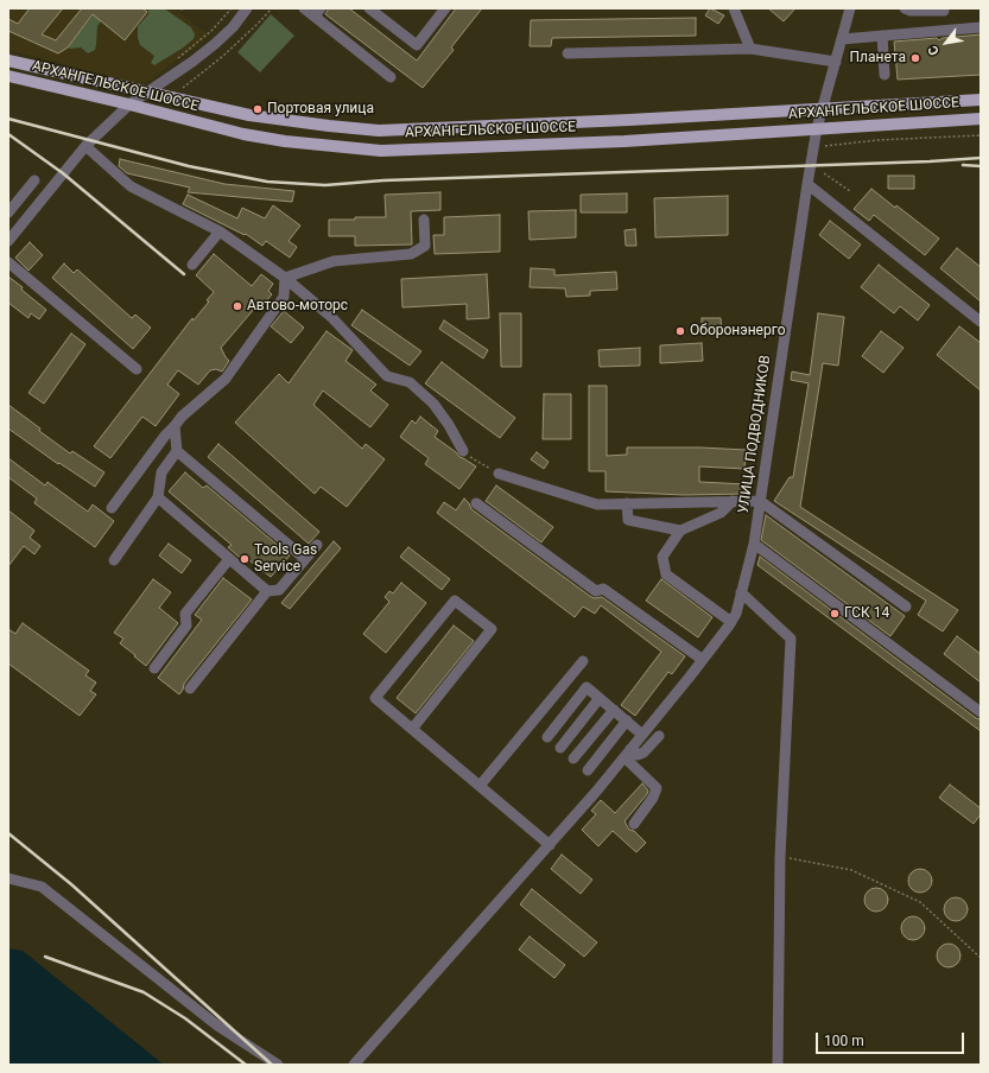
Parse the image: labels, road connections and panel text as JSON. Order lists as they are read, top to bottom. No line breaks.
{"streets":{"main road":["АРХАНГЕЛЬСКОЕ ШОССЕ"],"street":["УЛИЦА ПОДВОДНИКОВ"]},"crossings":[["АРХАНГЕЛЬСКОЕ ШОССЕ","УЛИЦА ПОДВОДНИКОВ"]],"places":["Планета","Портовая улица","Автово-моторс","Оборонэнерго","Tools Gas Service","ГСК 14"],"scale_bar":"100 m","north":"bottom left"}
